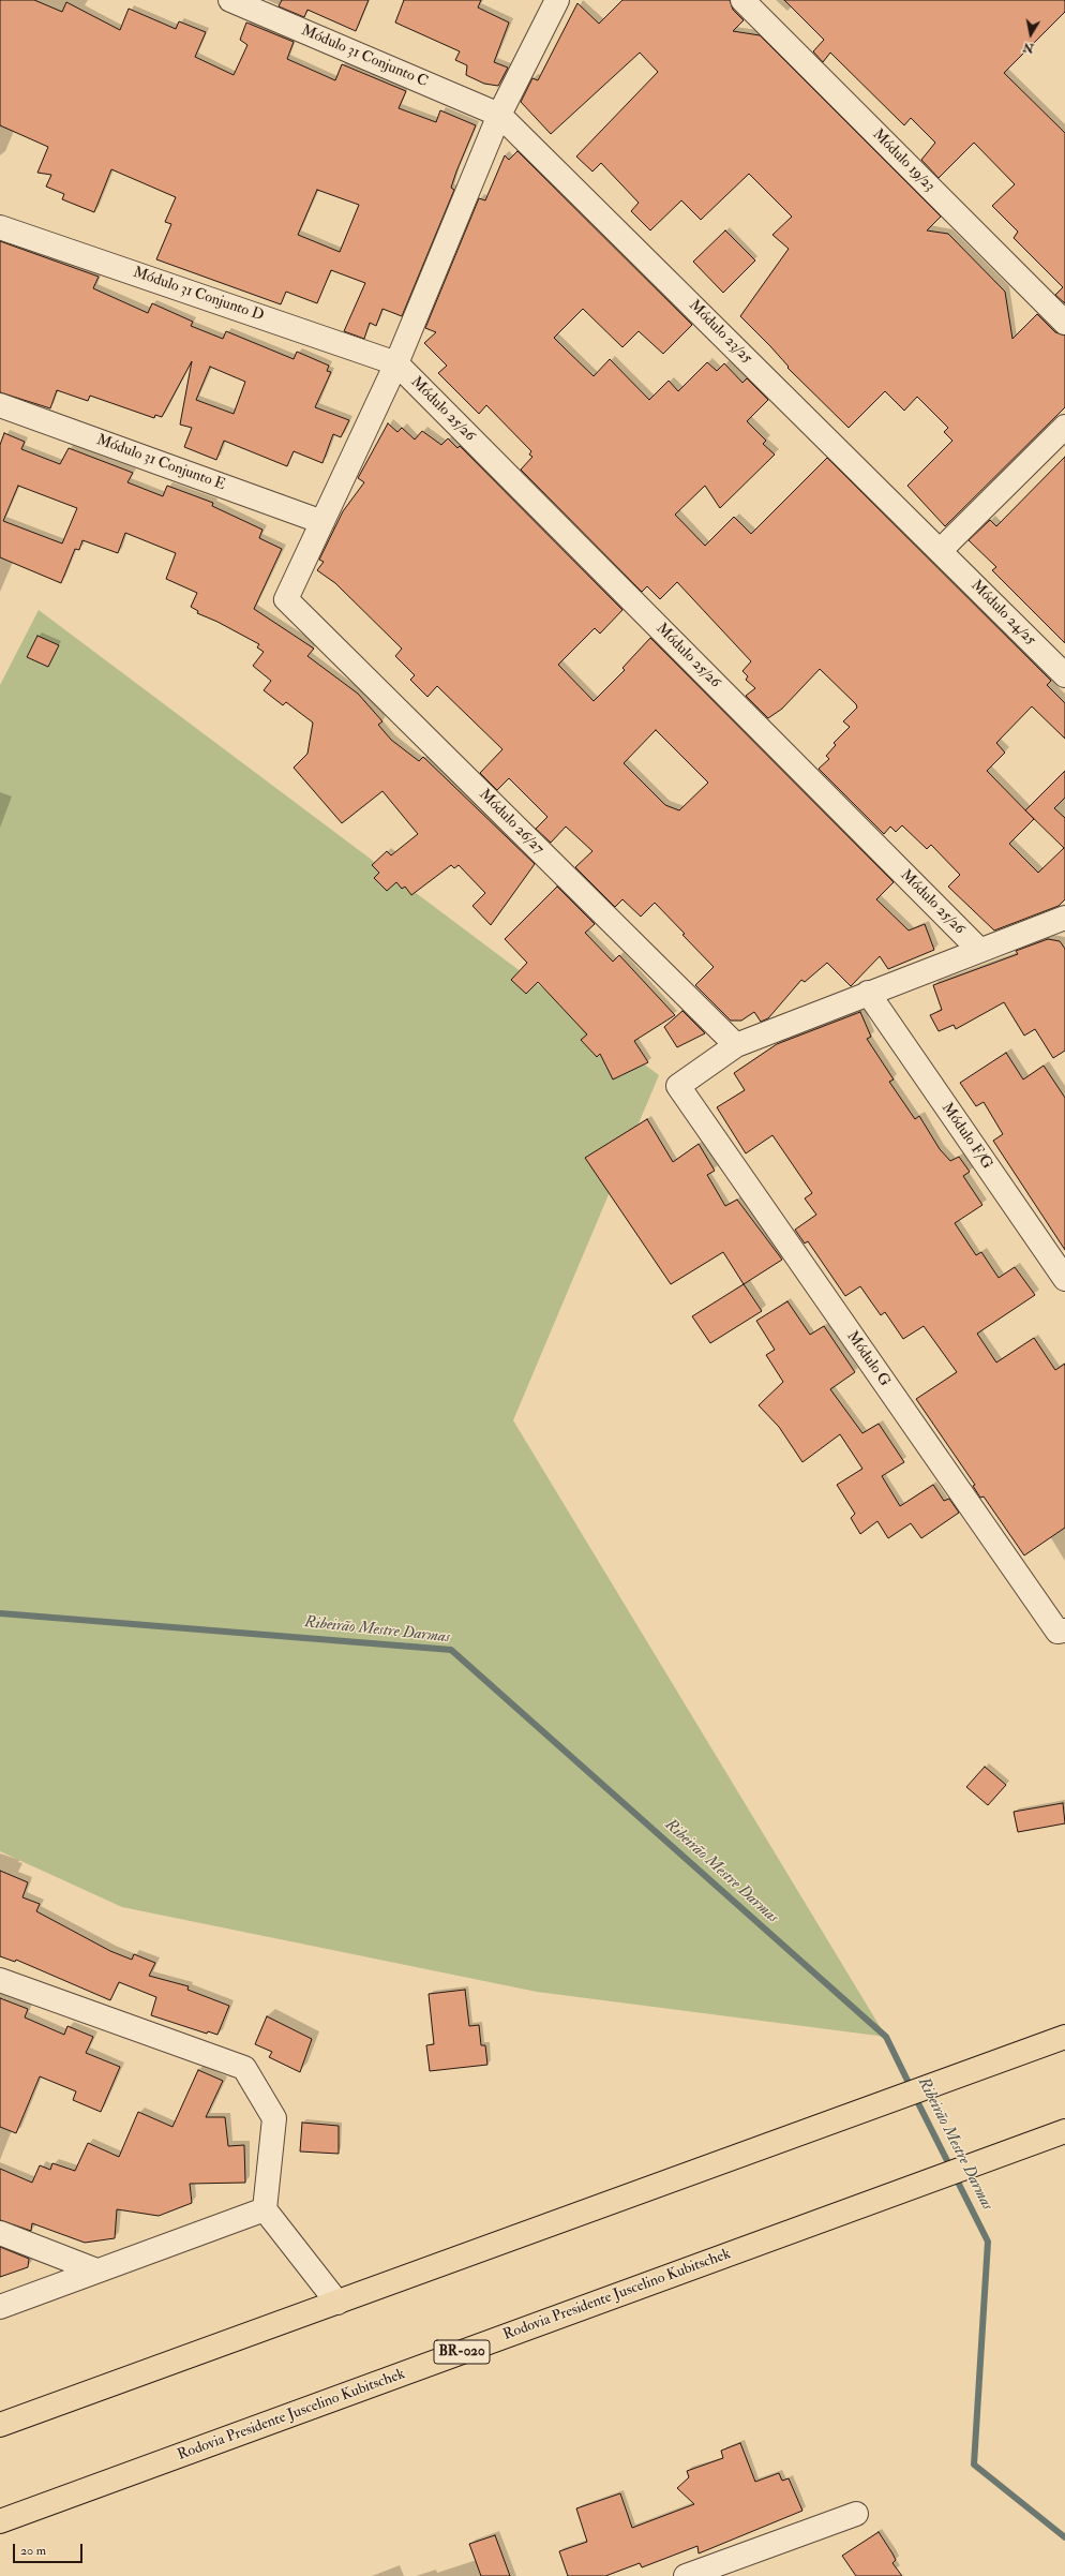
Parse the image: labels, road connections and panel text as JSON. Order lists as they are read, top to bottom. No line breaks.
{"streets":{"highway":["Rodovia Presidente Juscelino Kubitschek","BR-020"],"street":["Módulo 31 Conjunto C","Módulo 19/23","Módulo 31 Conjunto D","Módulo 23/25","Módulo 25/26","Módulo 31 Conjunto E","Módulo 24/25","Módulo 26/27","Módulo F/G","Módulo G"]},"crossings":[["Módulo 31 Conjunto C","Módulo 23/25"],["Módulo 31 Conjunto D","Módulo 25/26"],["Módulo 23/25","Módulo 24/25"],["Módulo 31 Conjunto E","Módulo 26/27"],["Módulo 26/27","Módulo G"]],"water":["Ribeirão Mestre Darmas"],"scale_bar":"20 m","north":"bottom"}
